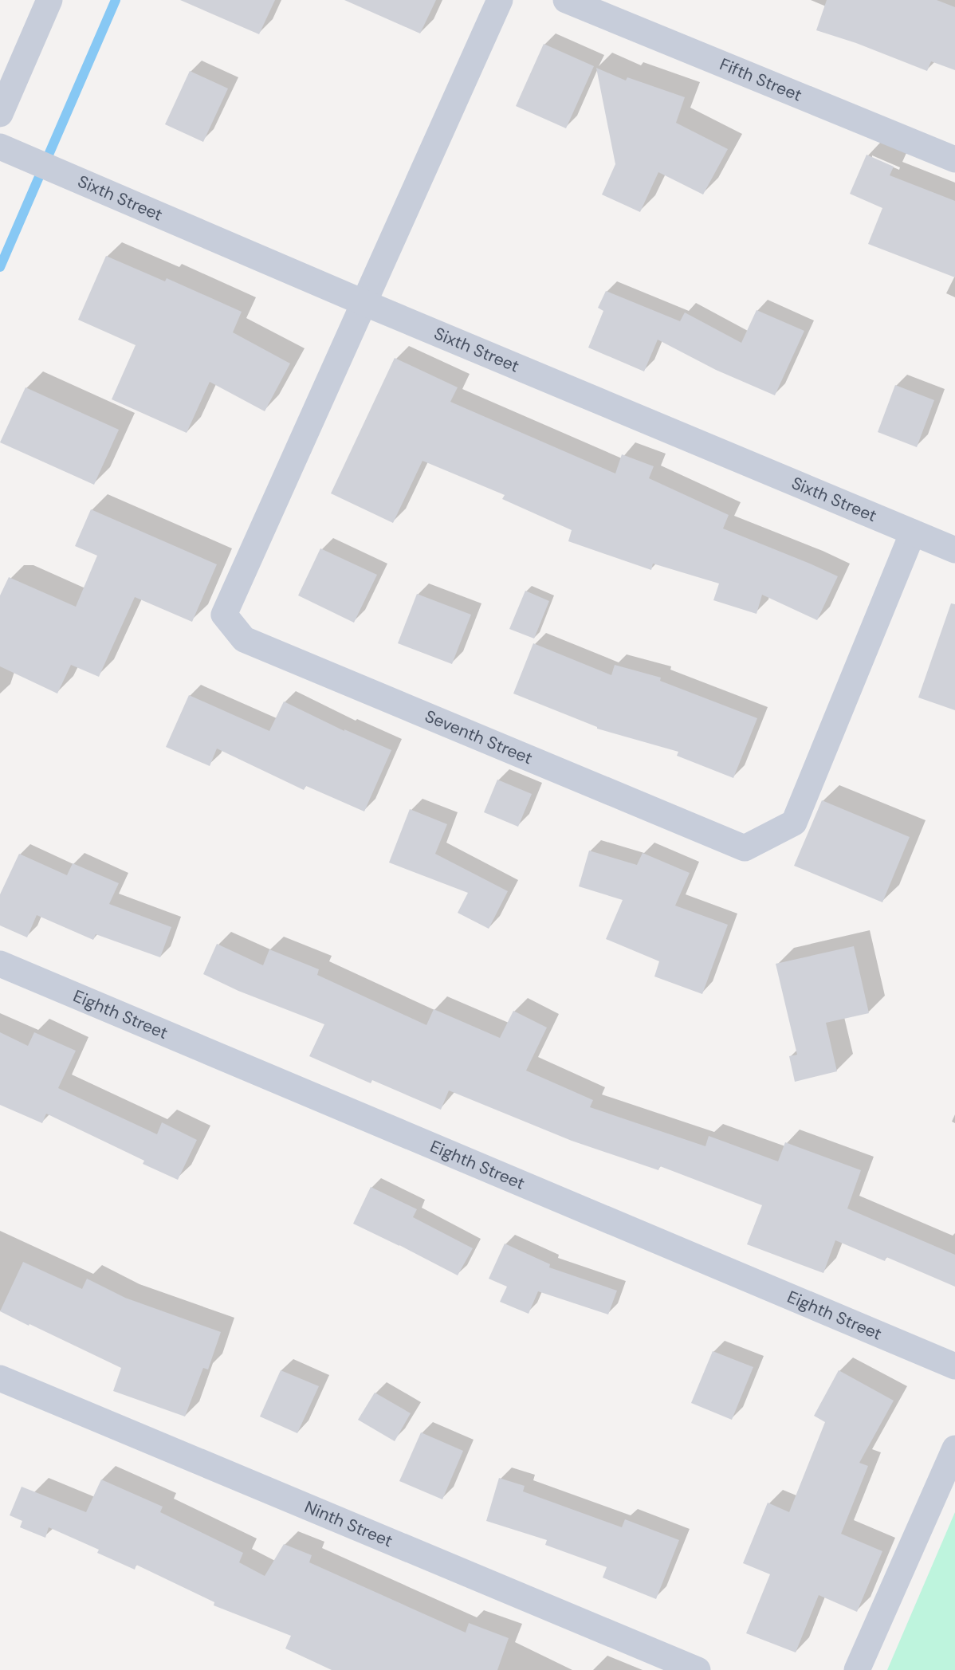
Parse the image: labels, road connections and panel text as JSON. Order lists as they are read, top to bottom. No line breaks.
{"streets":{"street":["Fifth Street","Sixth Street","Seventh Street","Eighth Street","Ninth Street"]},"crossings":[["Sixth Street","Seventh Street"]]}
